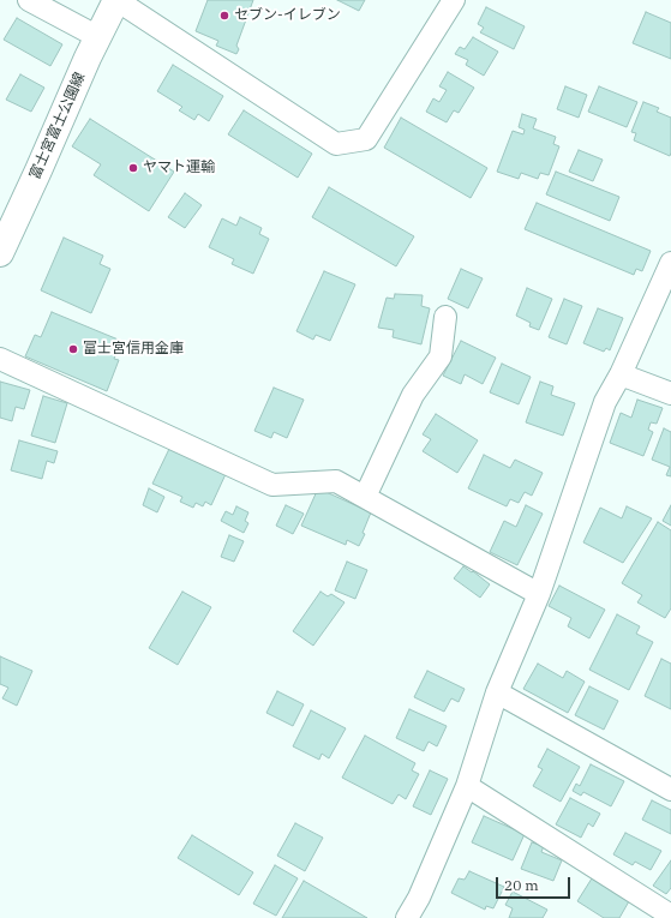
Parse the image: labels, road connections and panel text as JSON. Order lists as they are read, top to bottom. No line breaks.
{"streets":{"main road":["富士宮富士公園線"]},"places":["セブン-イレブン","ヤマト運輸","富士宮信用金庫"],"scale_bar":"20 m"}
